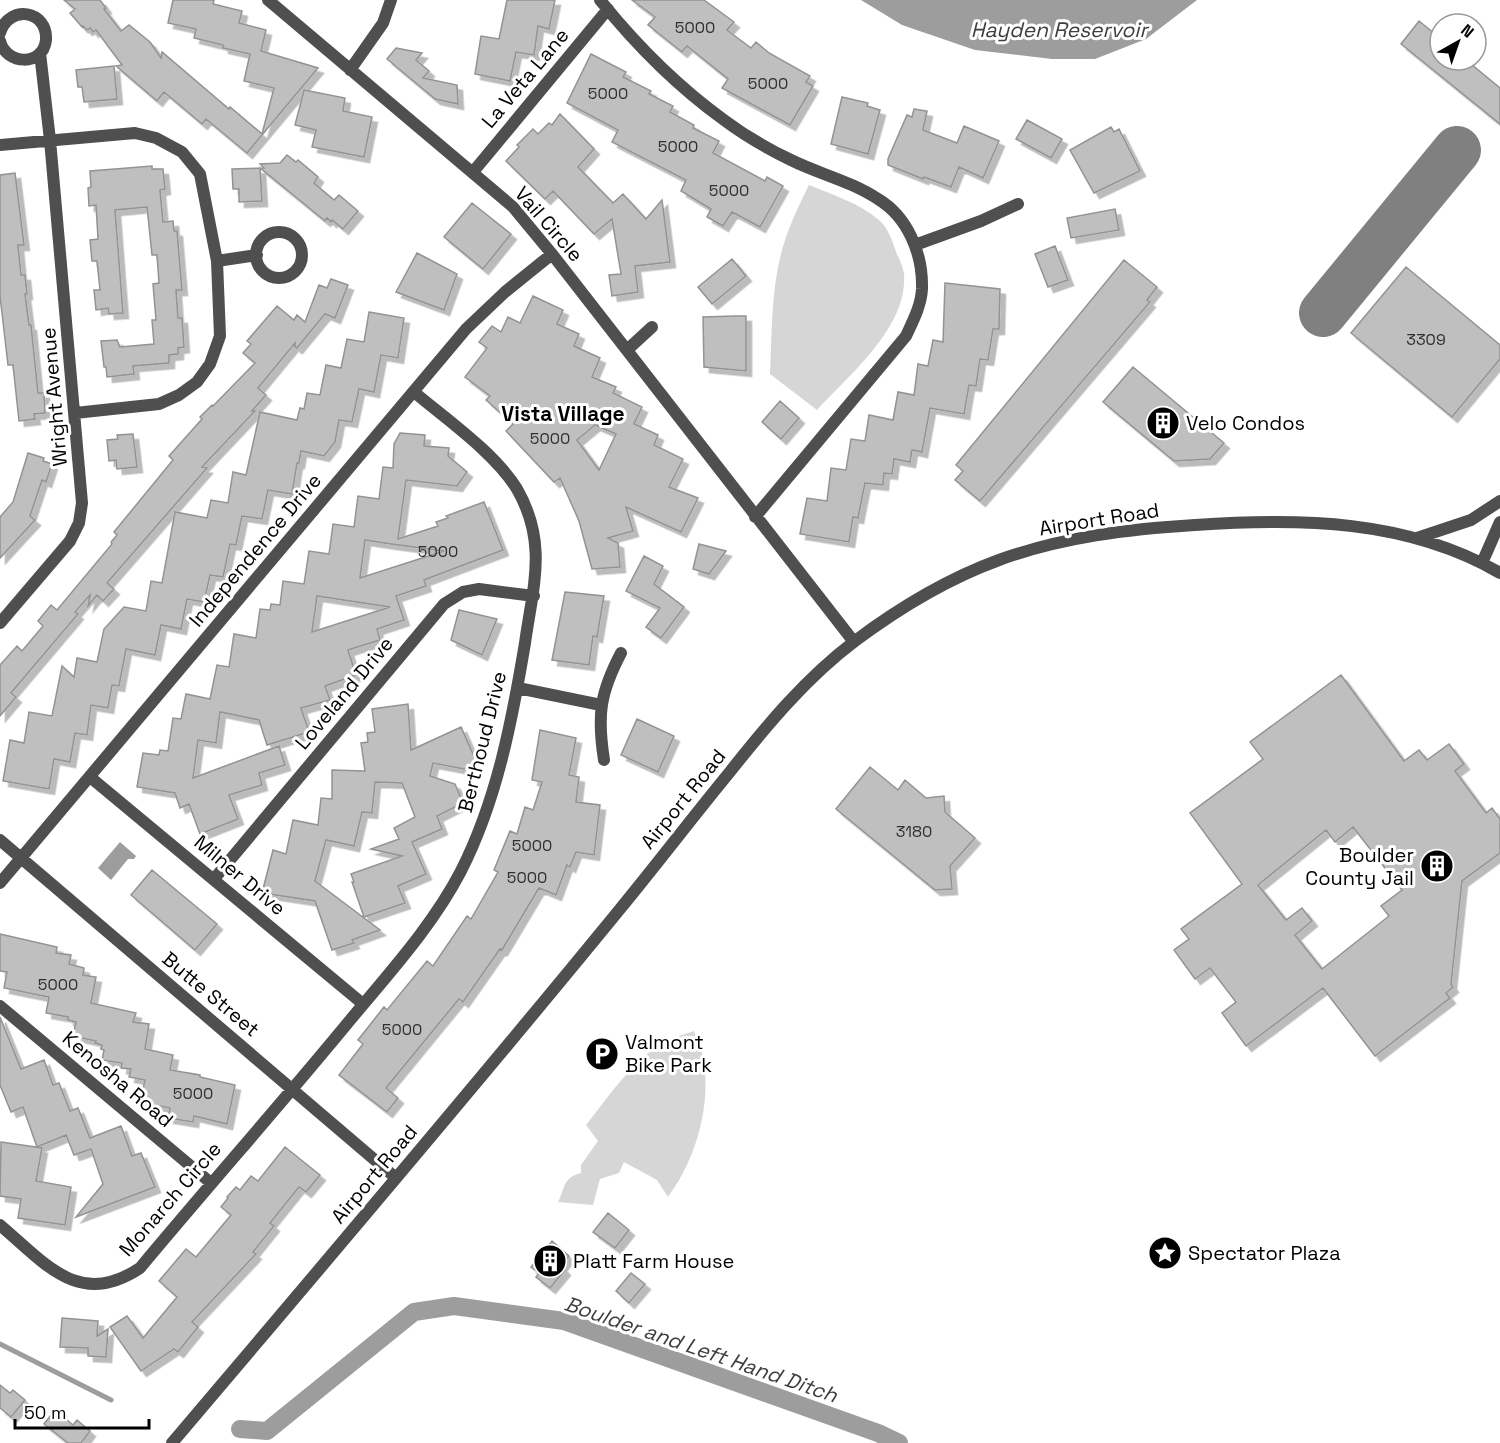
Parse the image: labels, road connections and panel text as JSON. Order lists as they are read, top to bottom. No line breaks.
{"streets":{"street":["La Veta Lane","Vail Circle","Wright Avenue","Airport Road","Independence Drive","Loveland Drive","Berthoud Drive","Milner Drive","Butte Street","Kenosha Road","Monarch Circle"]},"crossings":[["La Veta Lane","Vail Circle"],["Vail Circle","Airport Road"],["Vail Circle","Independence Drive"],["Airport Road","Butte Street"],["Independence Drive","Berthoud Drive"],["Independence Drive","Milner Drive"],["Independence Drive","Butte Street"],["Loveland Drive","Berthoud Drive"],["Loveland Drive","Milner Drive"],["Berthoud Drive","Milner Drive"],["Berthoud Drive","Butte Street"],["Berthoud Drive","Monarch Circle"],["Butte Street","Monarch Circle"],["Kenosha Road","Monarch Circle"]],"districts":["Vista Village"],"water":["Hayden Reservoir","Boulder and Left Hand Ditch"],"places":{"building":["Velo Condos","Boulder County Jail","Platt Farm House"],"parking":["Valmont Bike Park"],"place":["Spectator Plaza"]},"house_numbers":["5000","5000","5000","5000","5000","3309","5000","5000","3180","5000","5000","5000","5000","5000"],"scale_bar":"50 m","north":"top right"}
